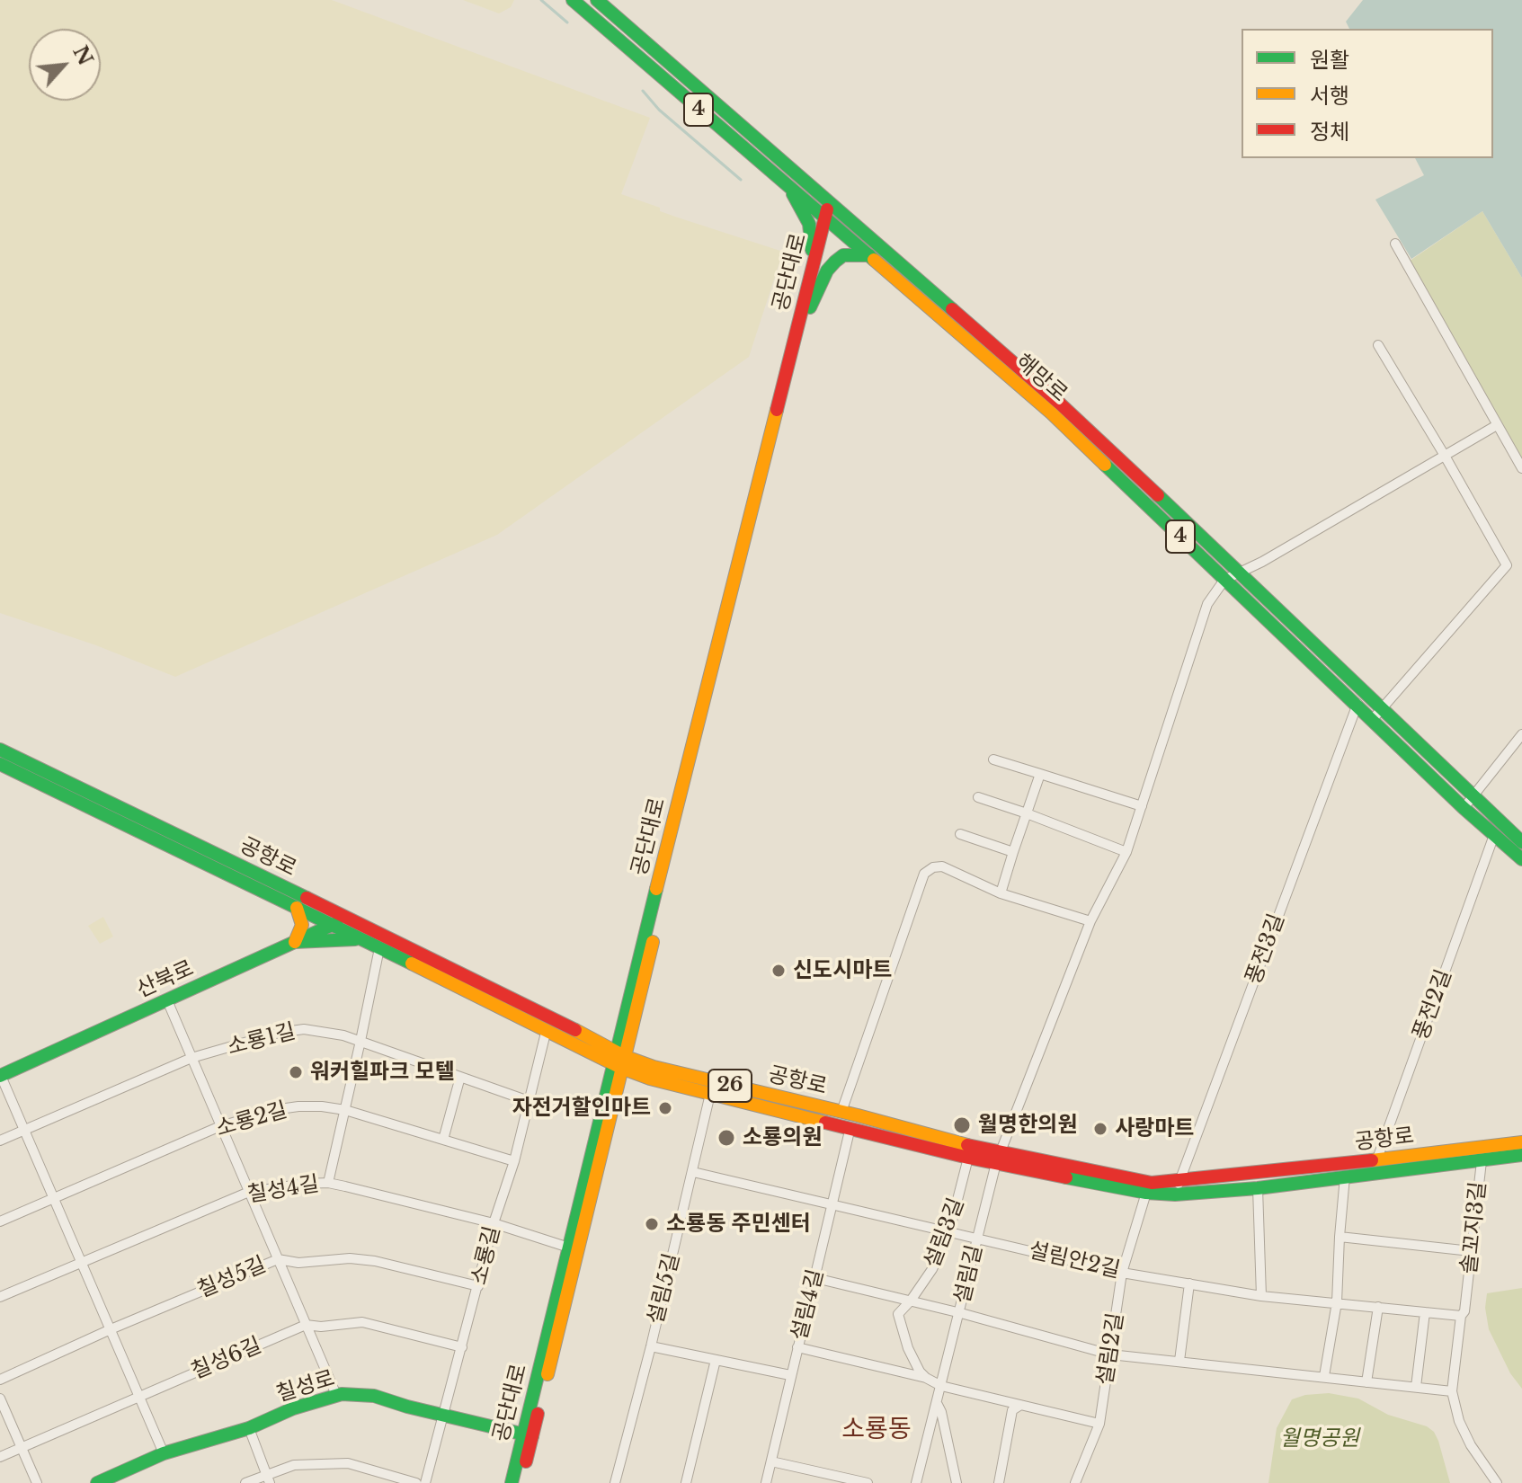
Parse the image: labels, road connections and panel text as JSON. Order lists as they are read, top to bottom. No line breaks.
{"streets":{"main road":["4","공단대로","해망로","공항로","산북로","26","칠성로"],"street":["풍전3길","풍전2길","소룡1길","소룡2길","칠성4길","솔꼬지3길","설림3길","소룡길","설림안2길","설림길","칠성5길","설림5길","설림4길","설림2길","칠성6길"]},"crossings":[["공단대로","해망로"],["공단대로","공항로"],["공단대로","칠성4길"],["공단대로","칠성로"],["해망로","풍전3길"],["해망로","풍전2길"],["해망로","설림길"],["공항로","풍전3길"],["공항로","산북로"],["공항로","풍전2길"],["공항로","솔꼬지3길"],["공항로","설림3길"],["공항로","소룡길"],["공항로","설림길"],["공항로","설림5길"],["공항로","설림4길"],["공항로","설림2길"],["소룡1길","소룡길"],["소룡2길","소룡길"],["칠성4길","소룡길"],["솔꼬지3길","설림안2길"],["설림3길","설림안2길"],["소룡길","칠성5길"],["소룡길","칠성6길"],["소룡길","칠성로"],["설림안2길","설림길"],["설림안2길","설림5길"],["설림안2길","설림4길"],["설림안2길","설림2길"]],"districts":["소룡동"],"parks":["월명공원"],"places":["신도시마트","워커힐파크 모텔","자전거할인마트","월명한의원","사랑마트","소룡의원","소룡동 주민센터"],"legend":["원활","서행","정체"],"north":"top right"}
